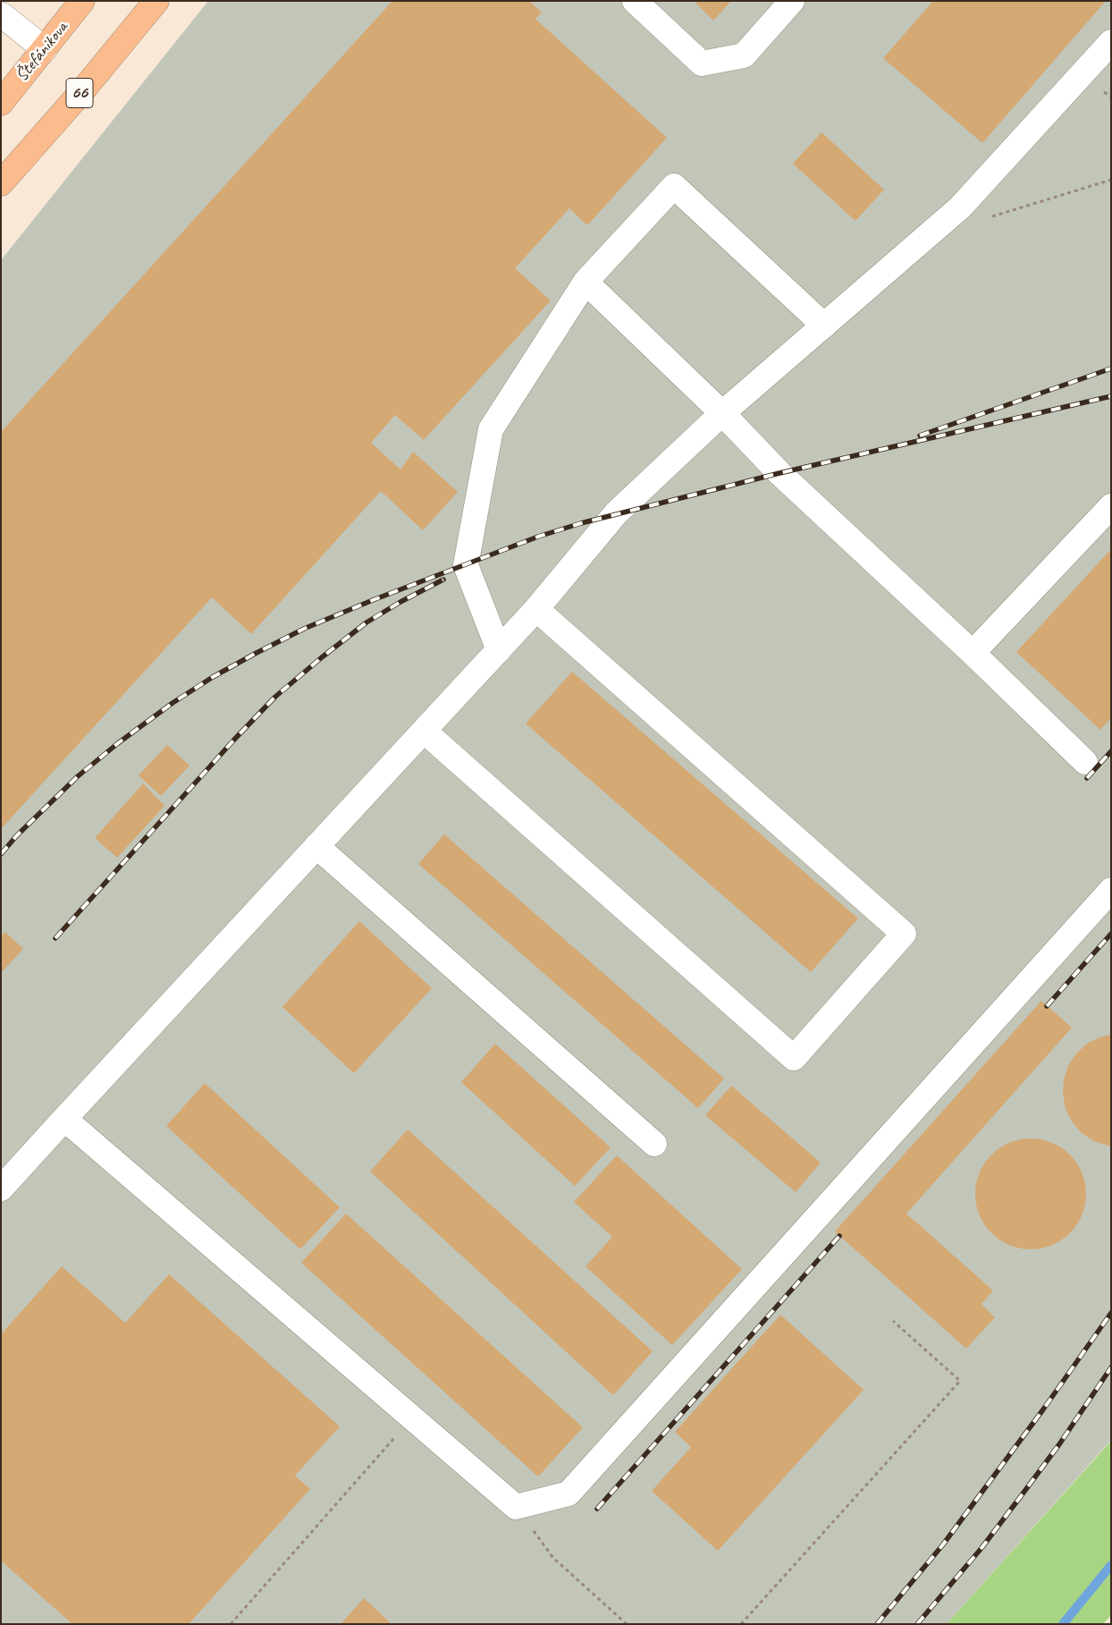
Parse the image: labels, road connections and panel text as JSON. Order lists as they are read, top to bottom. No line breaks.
{"streets":{"main road":["Štefánikova","66"]}}
